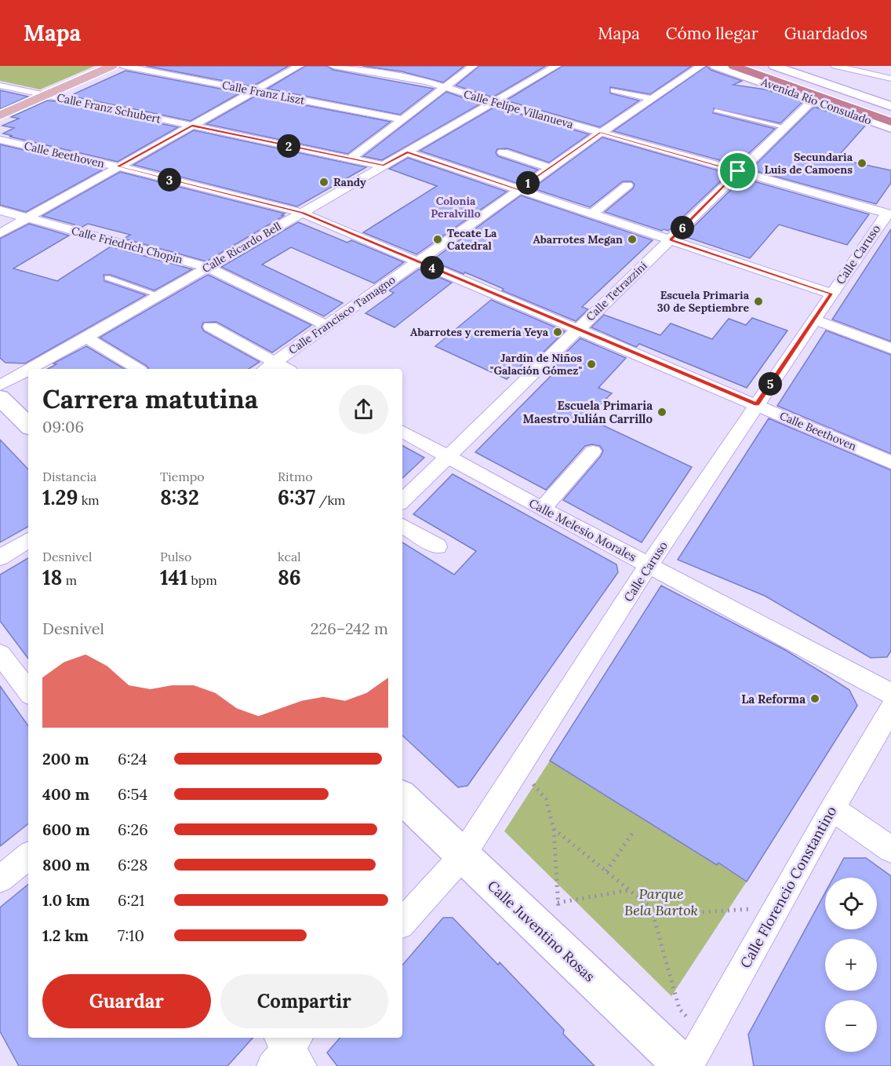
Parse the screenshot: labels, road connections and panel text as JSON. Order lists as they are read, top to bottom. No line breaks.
{"streets":{"main road":["Avenida Río Consulado","Calle Juventino Rosas"],"street":["Calle Franz Liszt","Calle Franz Schubert","Calle Felipe Villanueva","Calle Beethoven","Calle Friedrich Chopin","Calle Ricardo Bell","Calle Caruso","Calle Tetrazzini","Calle Francisco Tamagno","Calle Melesio Morales","Calle Florencio Constantino"]},"crossings":[["Avenida Río Consulado","Calle Tetrazzini"],["Calle Franz Schubert","Calle Ricardo Bell"],["Calle Felipe Villanueva","Calle Ricardo Bell"],["Calle Felipe Villanueva","Calle Caruso"],["Calle Felipe Villanueva","Calle Tetrazzini"],["Calle Felipe Villanueva","Calle Francisco Tamagno"],["Calle Beethoven","Calle Ricardo Bell"],["Calle Beethoven","Calle Caruso"],["Calle Beethoven","Calle Tetrazzini"],["Calle Beethoven","Calle Francisco Tamagno"],["Calle Friedrich Chopin","Calle Ricardo Bell"],["Calle Friedrich Chopin","Calle Francisco Tamagno"],["Calle Caruso","Calle Melesio Morales"],["Calle Caruso","Calle Juventino Rosas"],["Calle Tetrazzini","Calle Melesio Morales"]],"districts":["Colonia Peralvillo"],"parks":["Parque Bela Bartok"],"places":["Secundaria Luis de Camoens","Randy","Tecate La Catedral","Abarrotes Megan","Escuela Primaria 30 de Septiembre","Abarrotes y cremería Yeya","Jardín de Niños \"Galación Gómez\"","Escuela Primaria Maestro Julián Carrillo","La Reforma"],"page":{"header":"Mapa","nav":["Mapa","Cómo llegar","Guardados"],"pins":["2","3","1","6","4","5"],"heading":["Carrera matutina","09:06"],"stats":[["Distancia","1.29 km"],["Tiempo","8:32"],["Ritmo","6:37 /km"],["Desnivel","18 m"],["Pulso","141 bpm"],["kcal","86"]],"chart":["Desnivel","226–242 m"],"list":[{"name":"200 m","note":"6:24"},{"name":"400 m","note":"6:54"},{"name":"600 m","note":"6:26"},{"name":"800 m","note":"6:28"},{"name":"1.0 km","note":"6:21"},{"name":"1.2 km","note":"7:10"}],"map_buttons":["+","−"],"buttons":["Guardar","Compartir"]}}
